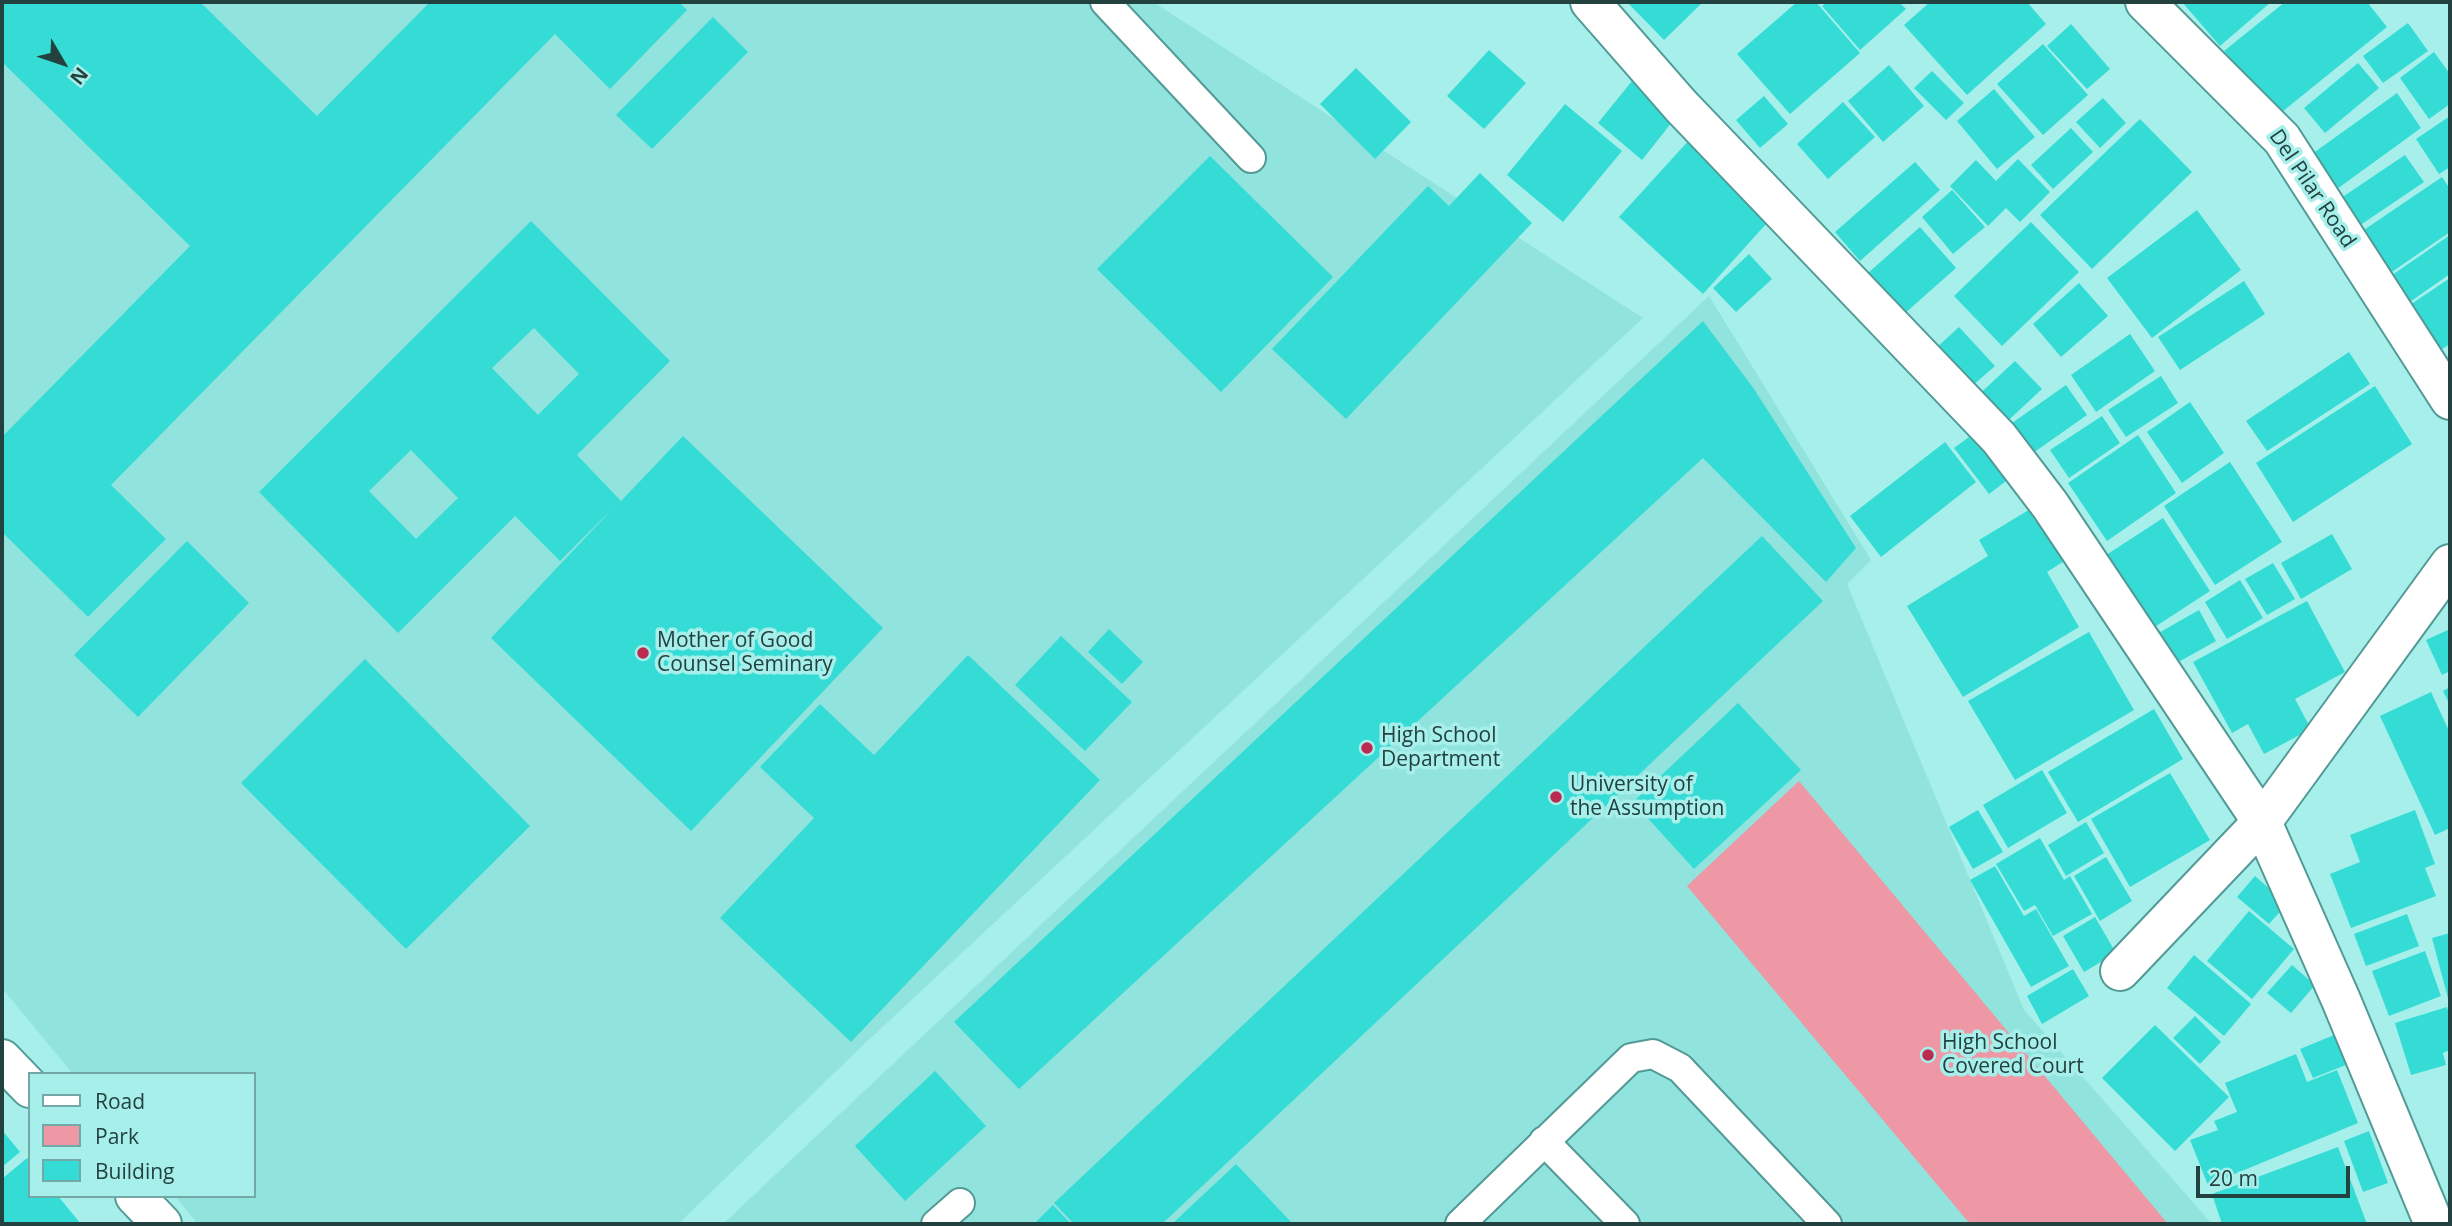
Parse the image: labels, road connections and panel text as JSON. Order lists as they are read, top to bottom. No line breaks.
{"streets":{"street":["Del Pilar Road"]},"places":["Mother of Good Counsel Seminary","High School Department","University of the Assumption","High School Covered Court"],"legend":["Road","Park","Building"],"scale_bar":"20 m","north":"bottom right"}
